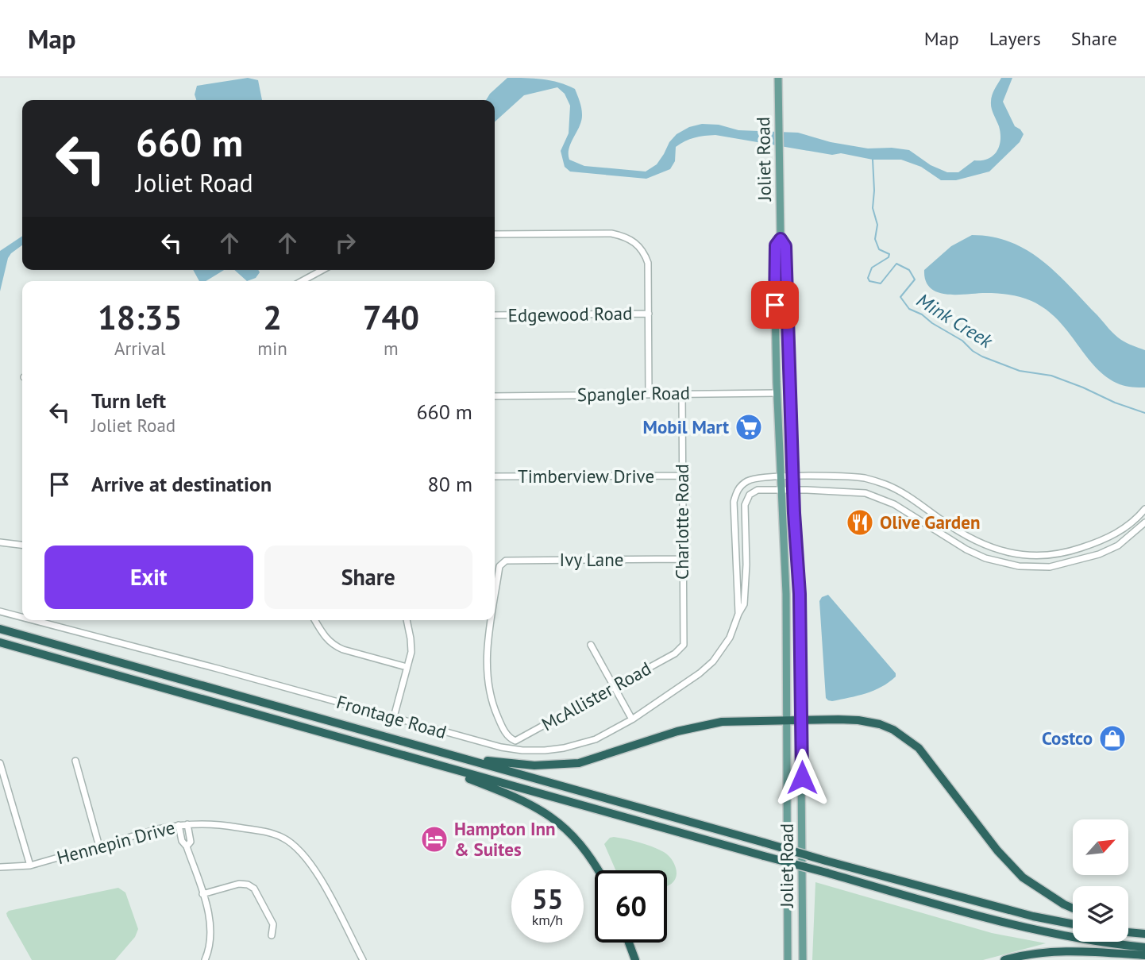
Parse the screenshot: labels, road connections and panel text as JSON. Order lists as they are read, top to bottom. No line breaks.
{"streets":{"main road":["Joliet Road"],"street":["Edgewood Road","Spangler Road","Timberview Drive","Charlotte Road","Ivy Lane","McAllister Road","Frontage Road","Hennepin Drive"]},"crossings":[["Joliet Road","Spangler Road"],["Joliet Road","Frontage Road"],["Spangler Road","Charlotte Road"],["Timberview Drive","Charlotte Road"],["Charlotte Road","Ivy Lane"],["Charlotte Road","McAllister Road"],["Ivy Lane","McAllister Road"]],"water":["Mink Creek"],"places":{"supermarket":["Mobil Mart"],"restaurant":["Olive Garden"],"shop":["Costco"],"hotel":["Hampton Inn & Suites"]},"north":"top right","page":{"header":"Map","nav":["Map","Layers","Share"],"turn":["660 m","Joliet Road"],"eta":["18:35","Arrival","2","min","740","m"],"list":[{"name":"Turn left","note":"Joliet Road","value":"660 m"},{"name":"Arrive at destination","value":"80 m"}],"buttons":["Exit","Share"],"speed":"55 km/h","limit":"60"}}
